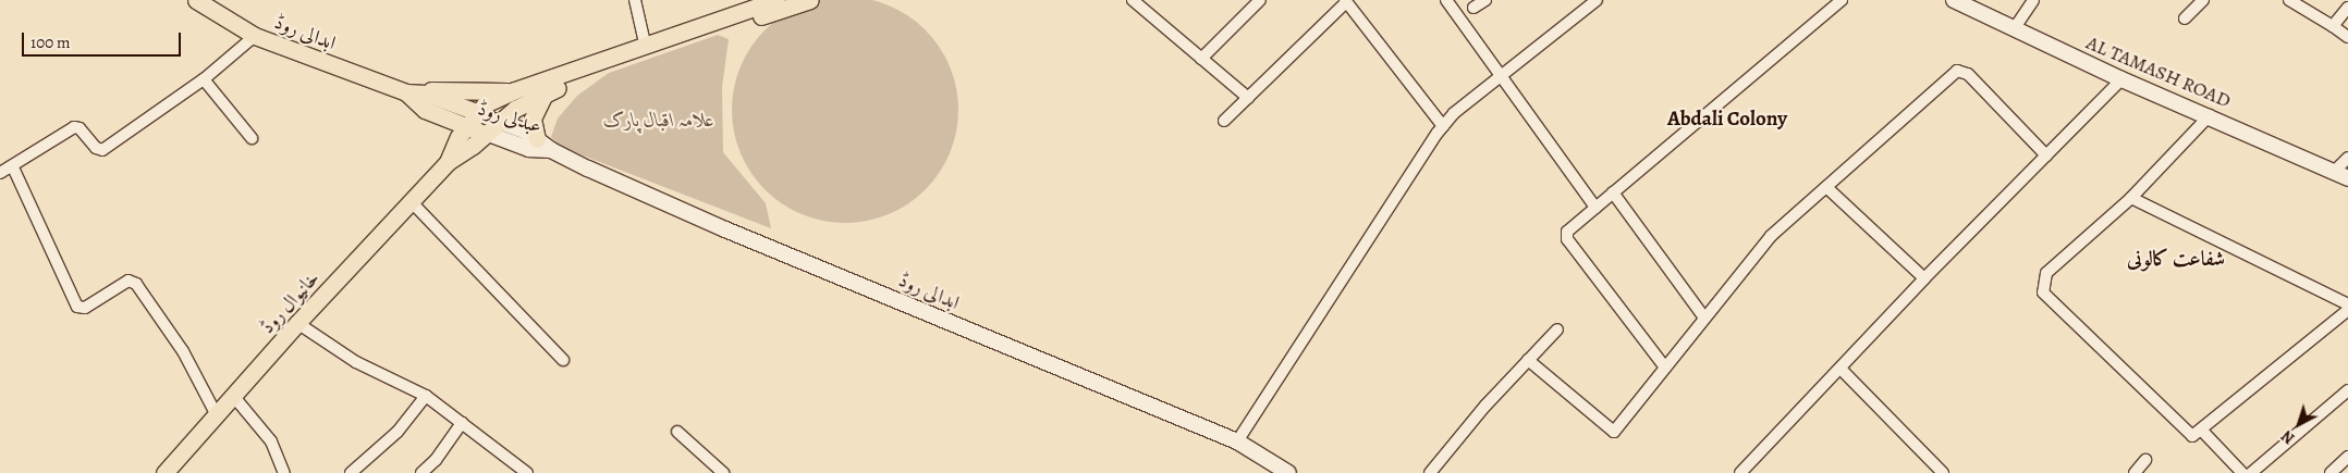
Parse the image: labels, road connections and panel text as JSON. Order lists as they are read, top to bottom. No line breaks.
{"streets":{"main road":["ابدالی روڈ","AL TAMASH ROAD","عبدلی روڈ","خانیوال روڈ"]},"crossings":[["ابدالی روڈ","عبدلی روڈ"],["عبدلی روڈ","خانیوال روڈ"]],"districts":["Abdali Colony","شفاعت کالونی"],"parks":["علامہ اقبال پارک"],"scale_bar":"100 m","north":"bottom left"}
